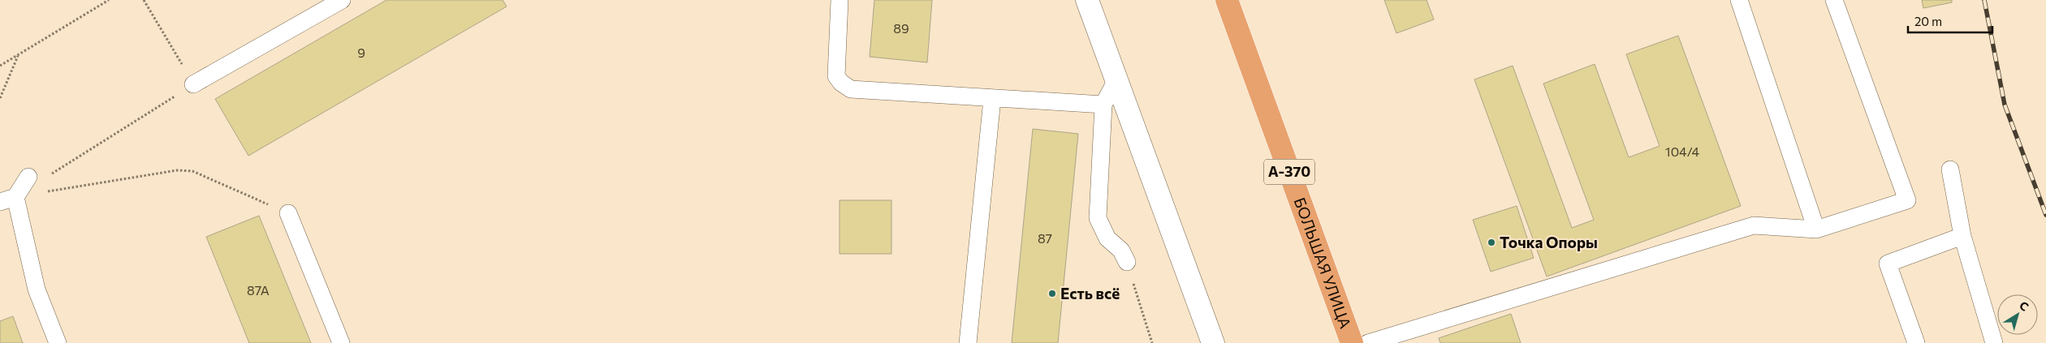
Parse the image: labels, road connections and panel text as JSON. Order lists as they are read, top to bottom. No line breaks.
{"streets":{"highway":["А-370","БОЛЬШАЯ УЛИЦА"]},"places":["Точка Опоры","Есть всё"],"house_numbers":["89","9","104/4","87","87А"],"scale_bar":"20 m","north":"top right"}
